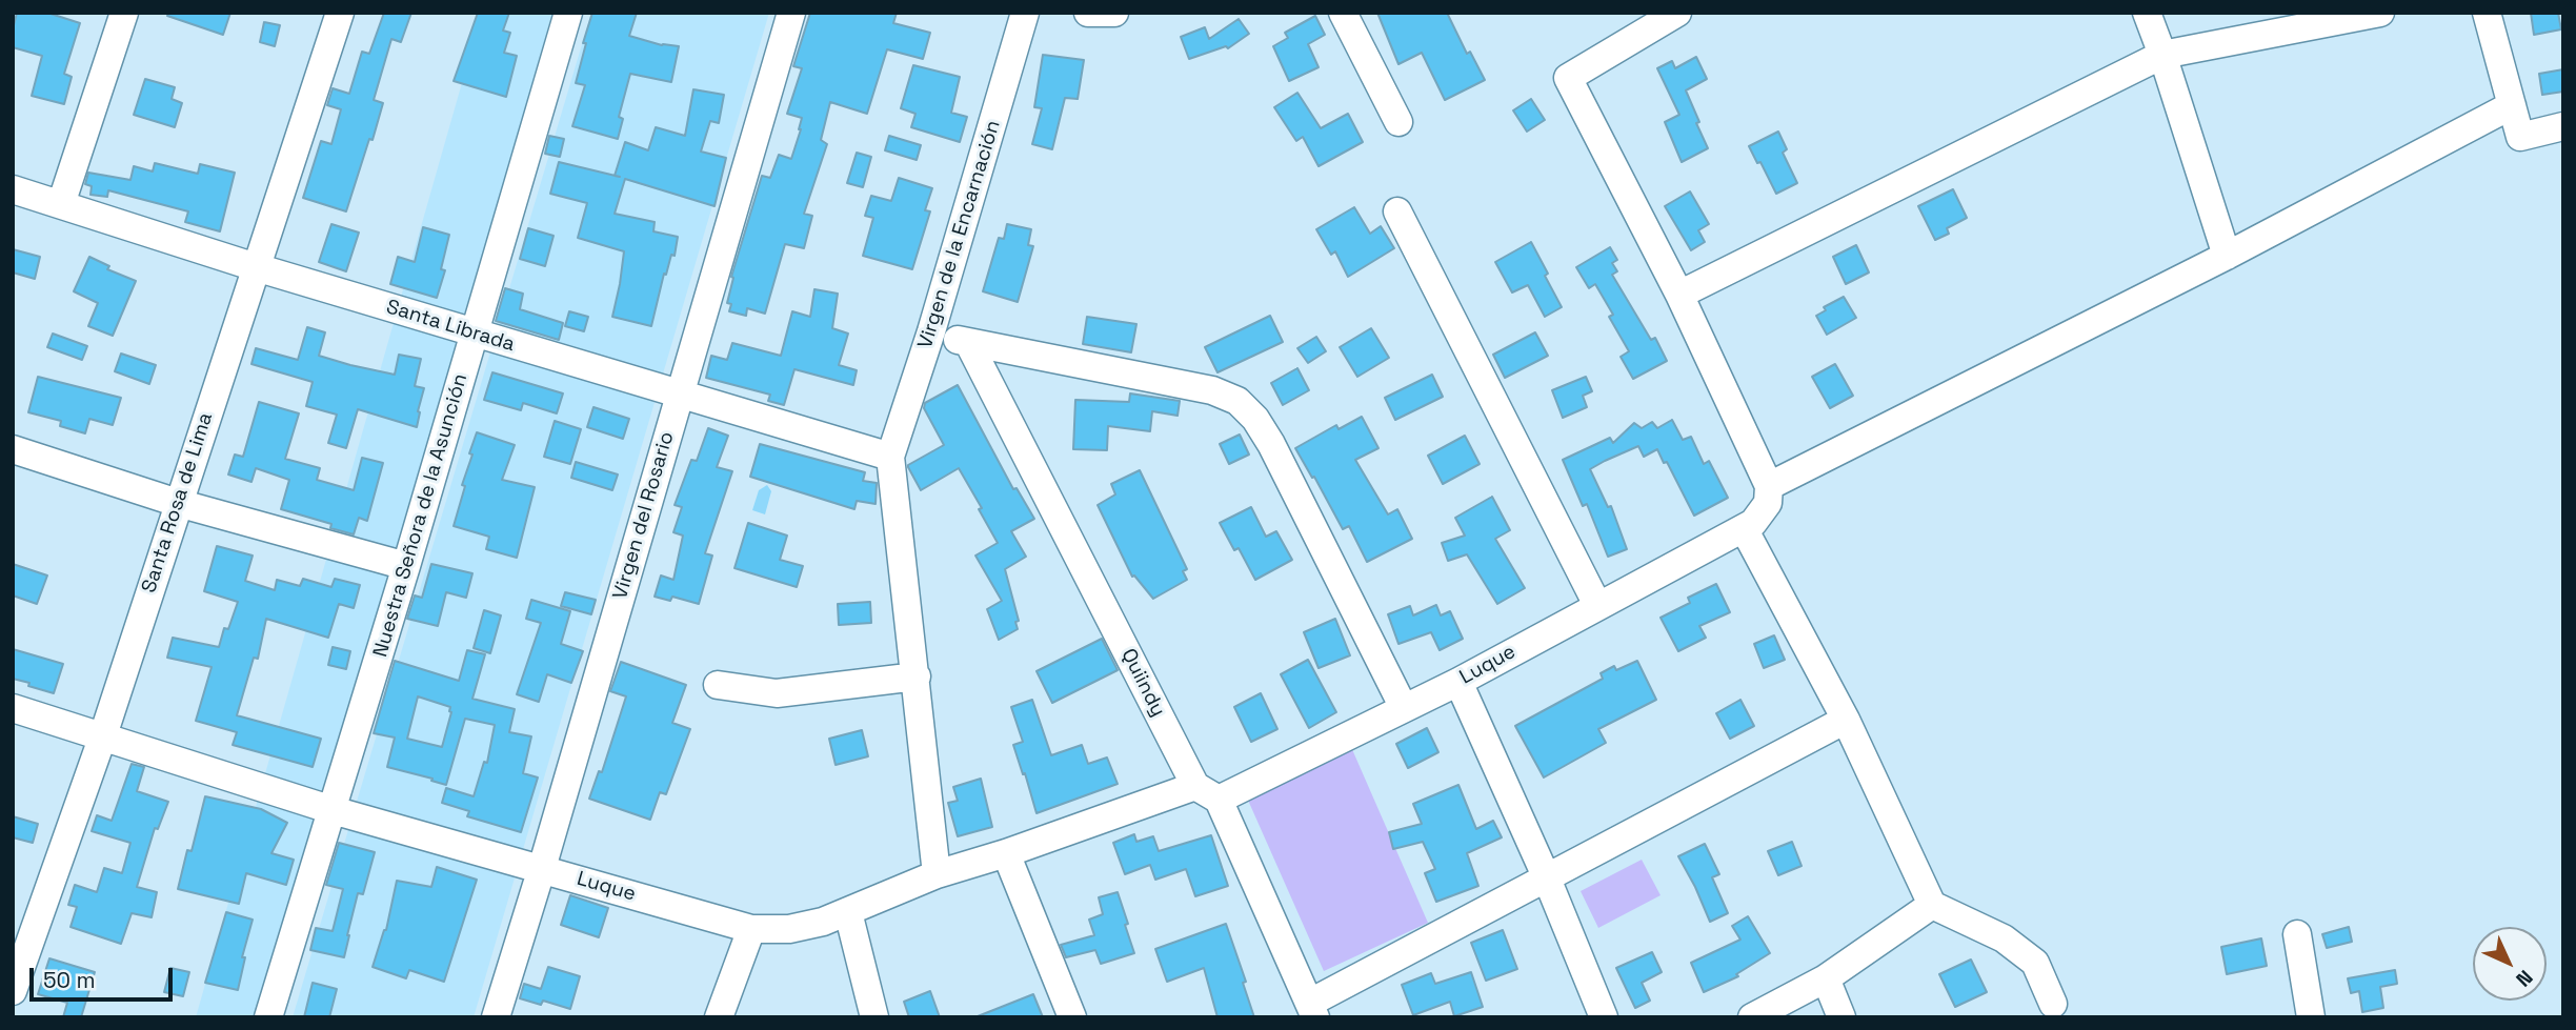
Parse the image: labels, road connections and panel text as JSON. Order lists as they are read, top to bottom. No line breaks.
{"streets":{"street":["Virgen de la Encarnación","Santa Librada","Santa Rosa de Lima","Nuestra Señora de la Asunción","Virgen del Rosario","Luque","Quiindy"]},"crossings":[["Virgen de la Encarnación","Santa Librada"],["Santa Librada","Santa Rosa de Lima"],["Santa Librada","Nuestra Señora de la Asunción"],["Santa Librada","Virgen del Rosario"],["Santa Rosa de Lima","Luque"],["Nuestra Señora de la Asunción","Luque"],["Virgen del Rosario","Luque"],["Luque","Quiindy"]],"scale_bar":"50 m","north":"bottom right"}
